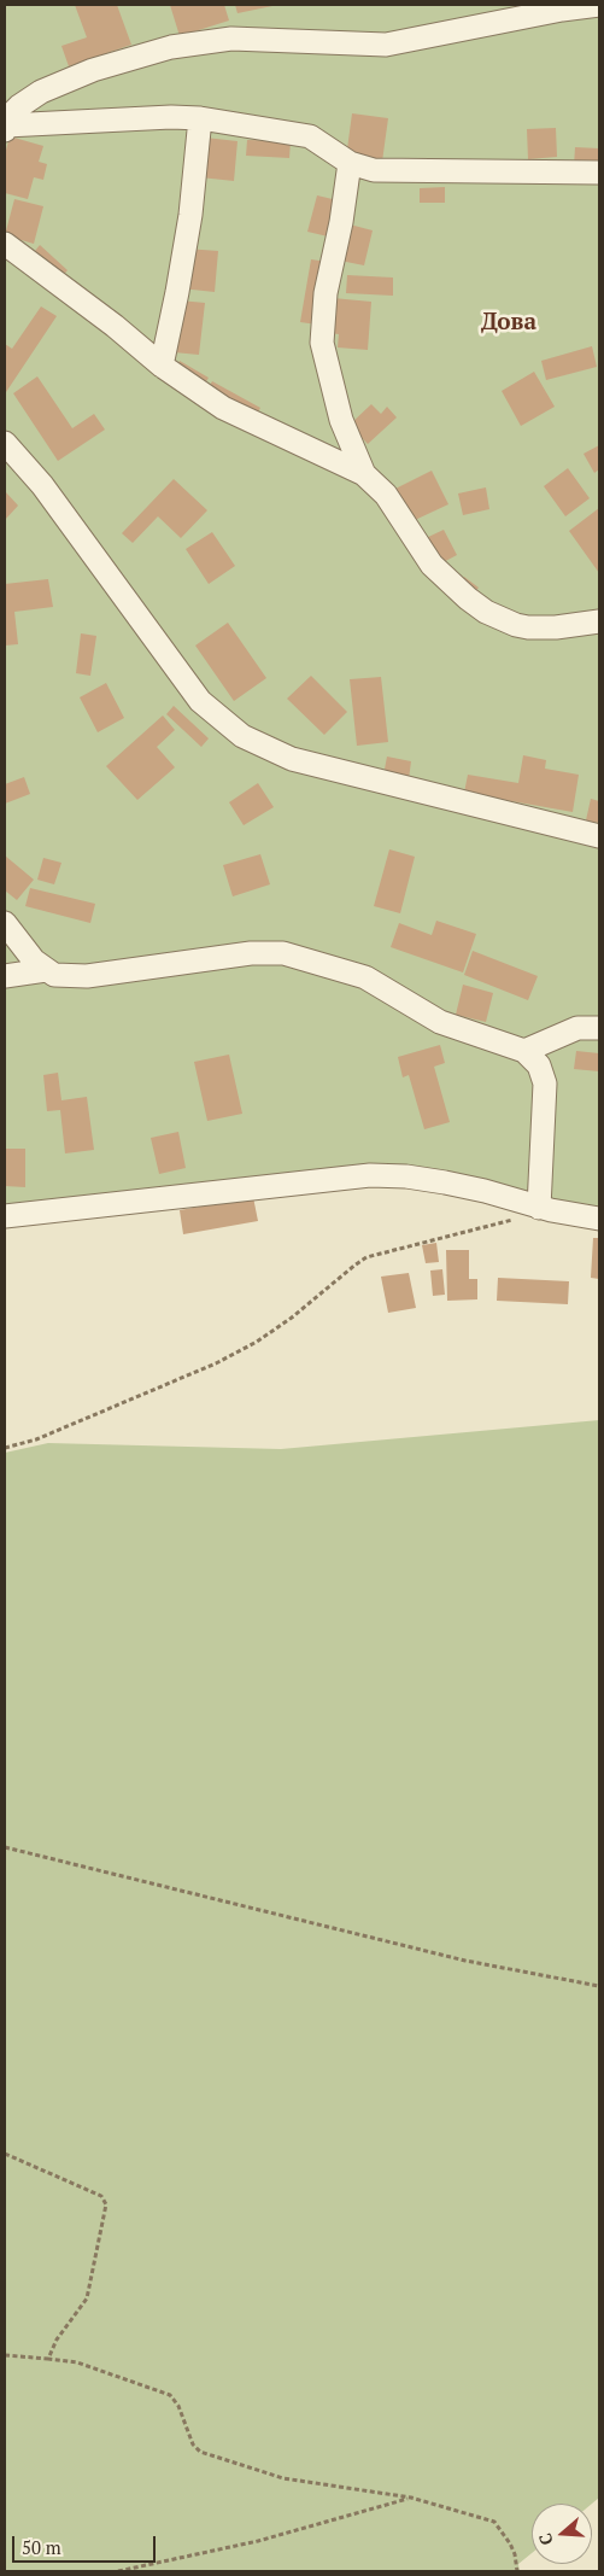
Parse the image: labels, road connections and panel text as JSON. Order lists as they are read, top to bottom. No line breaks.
{"districts":["Дова"],"scale_bar":"50 m","north":"left"}
